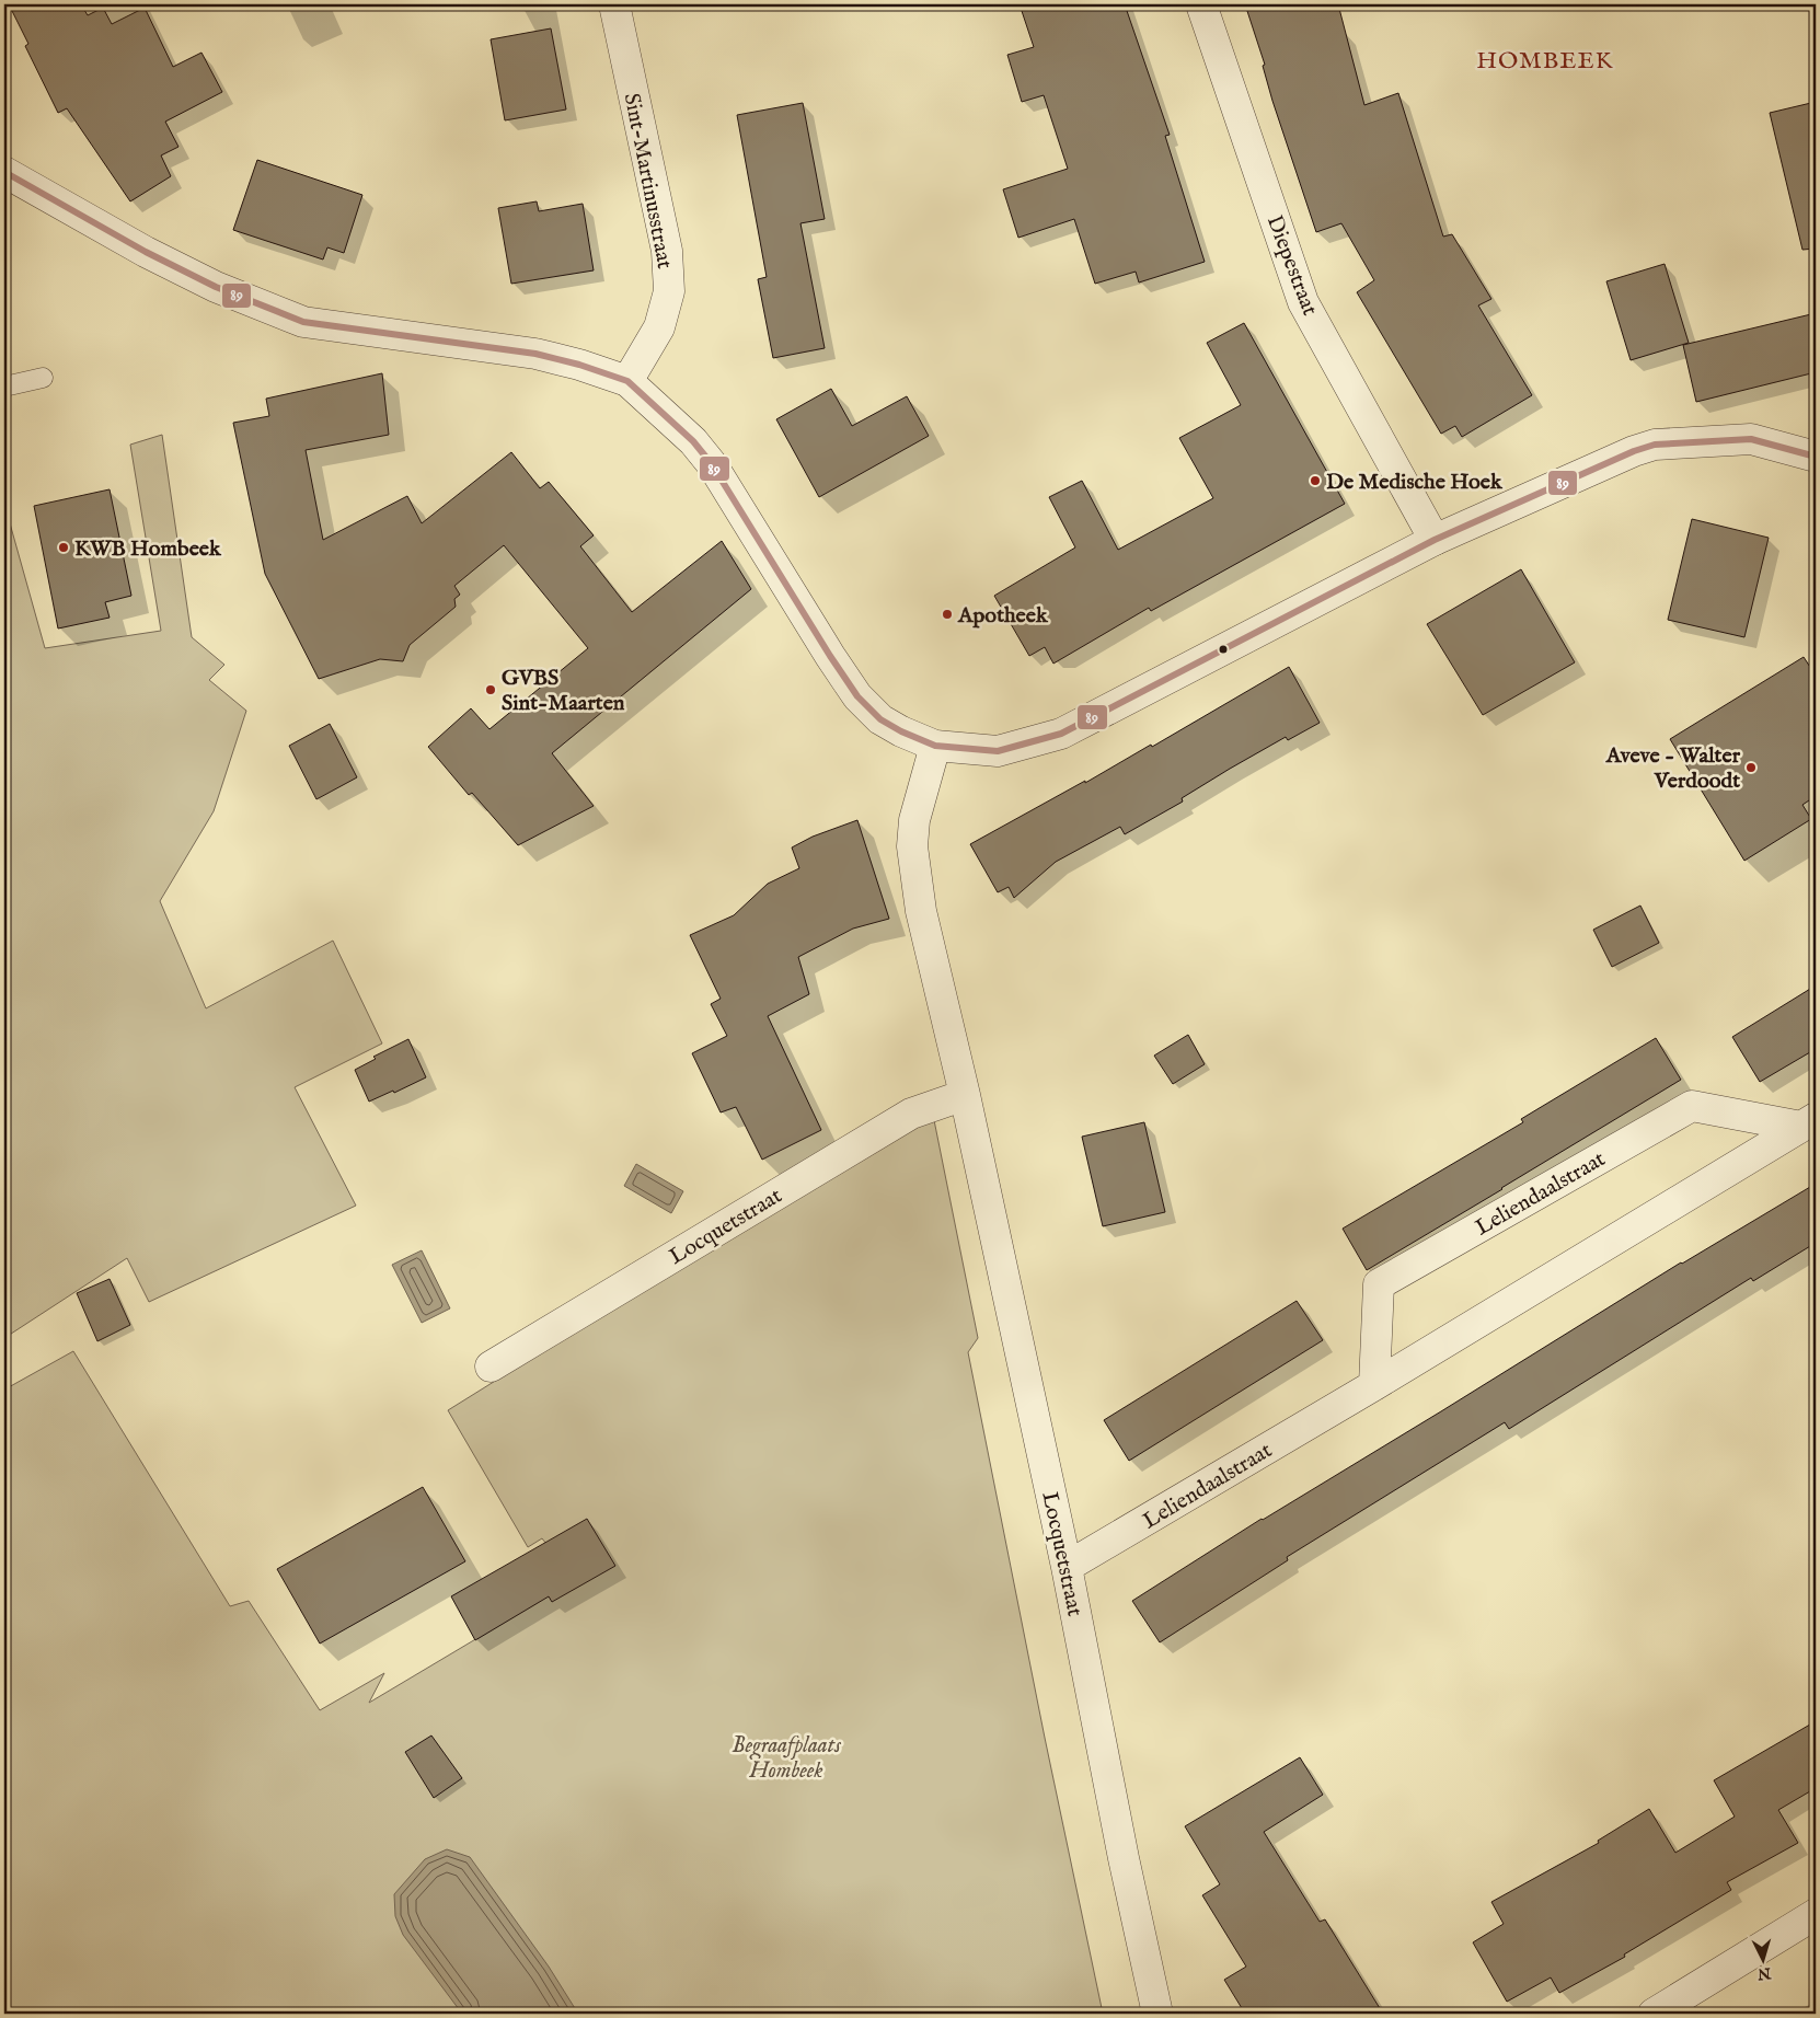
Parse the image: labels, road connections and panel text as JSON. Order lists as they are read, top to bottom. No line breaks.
{"streets":{"street":["Sint-Martinusstraat","Diepestraat","Leliendaalstraat","Locquetstraat"]},"crossings":[["Leliendaalstraat","Locquetstraat"]],"districts":["HOMBEEK"],"parks":["Begraafplaats Hombeek"],"places":["De Medische Hoek","KWB Hombeek","Apotheek","GVBS Sint-Maarten","Aveve - Walter Verdoodt"],"lines":["transit line 89"],"north":"bottom"}
